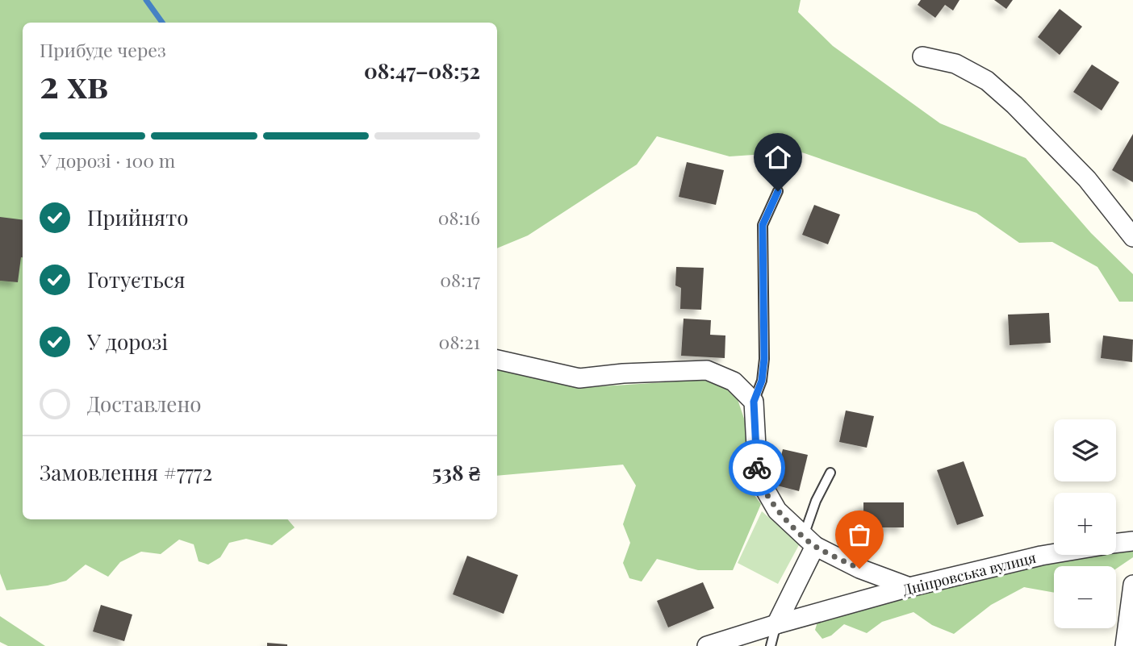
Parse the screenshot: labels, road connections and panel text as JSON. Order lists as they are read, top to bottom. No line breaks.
{"streets":{"street":["Дніпровська вулиця"]},"page":{"heading":["2 хв","Прибуде через","08:47–08:52"],"panel":["Замовлення #7772","538 ₴"],"bar":"У дорозі · 100 m","list":[["Прийнято","08:16"],["Готується","08:17"],["У дорозі","08:21"],"Доставлено"],"map_buttons":["+","−"]}}
